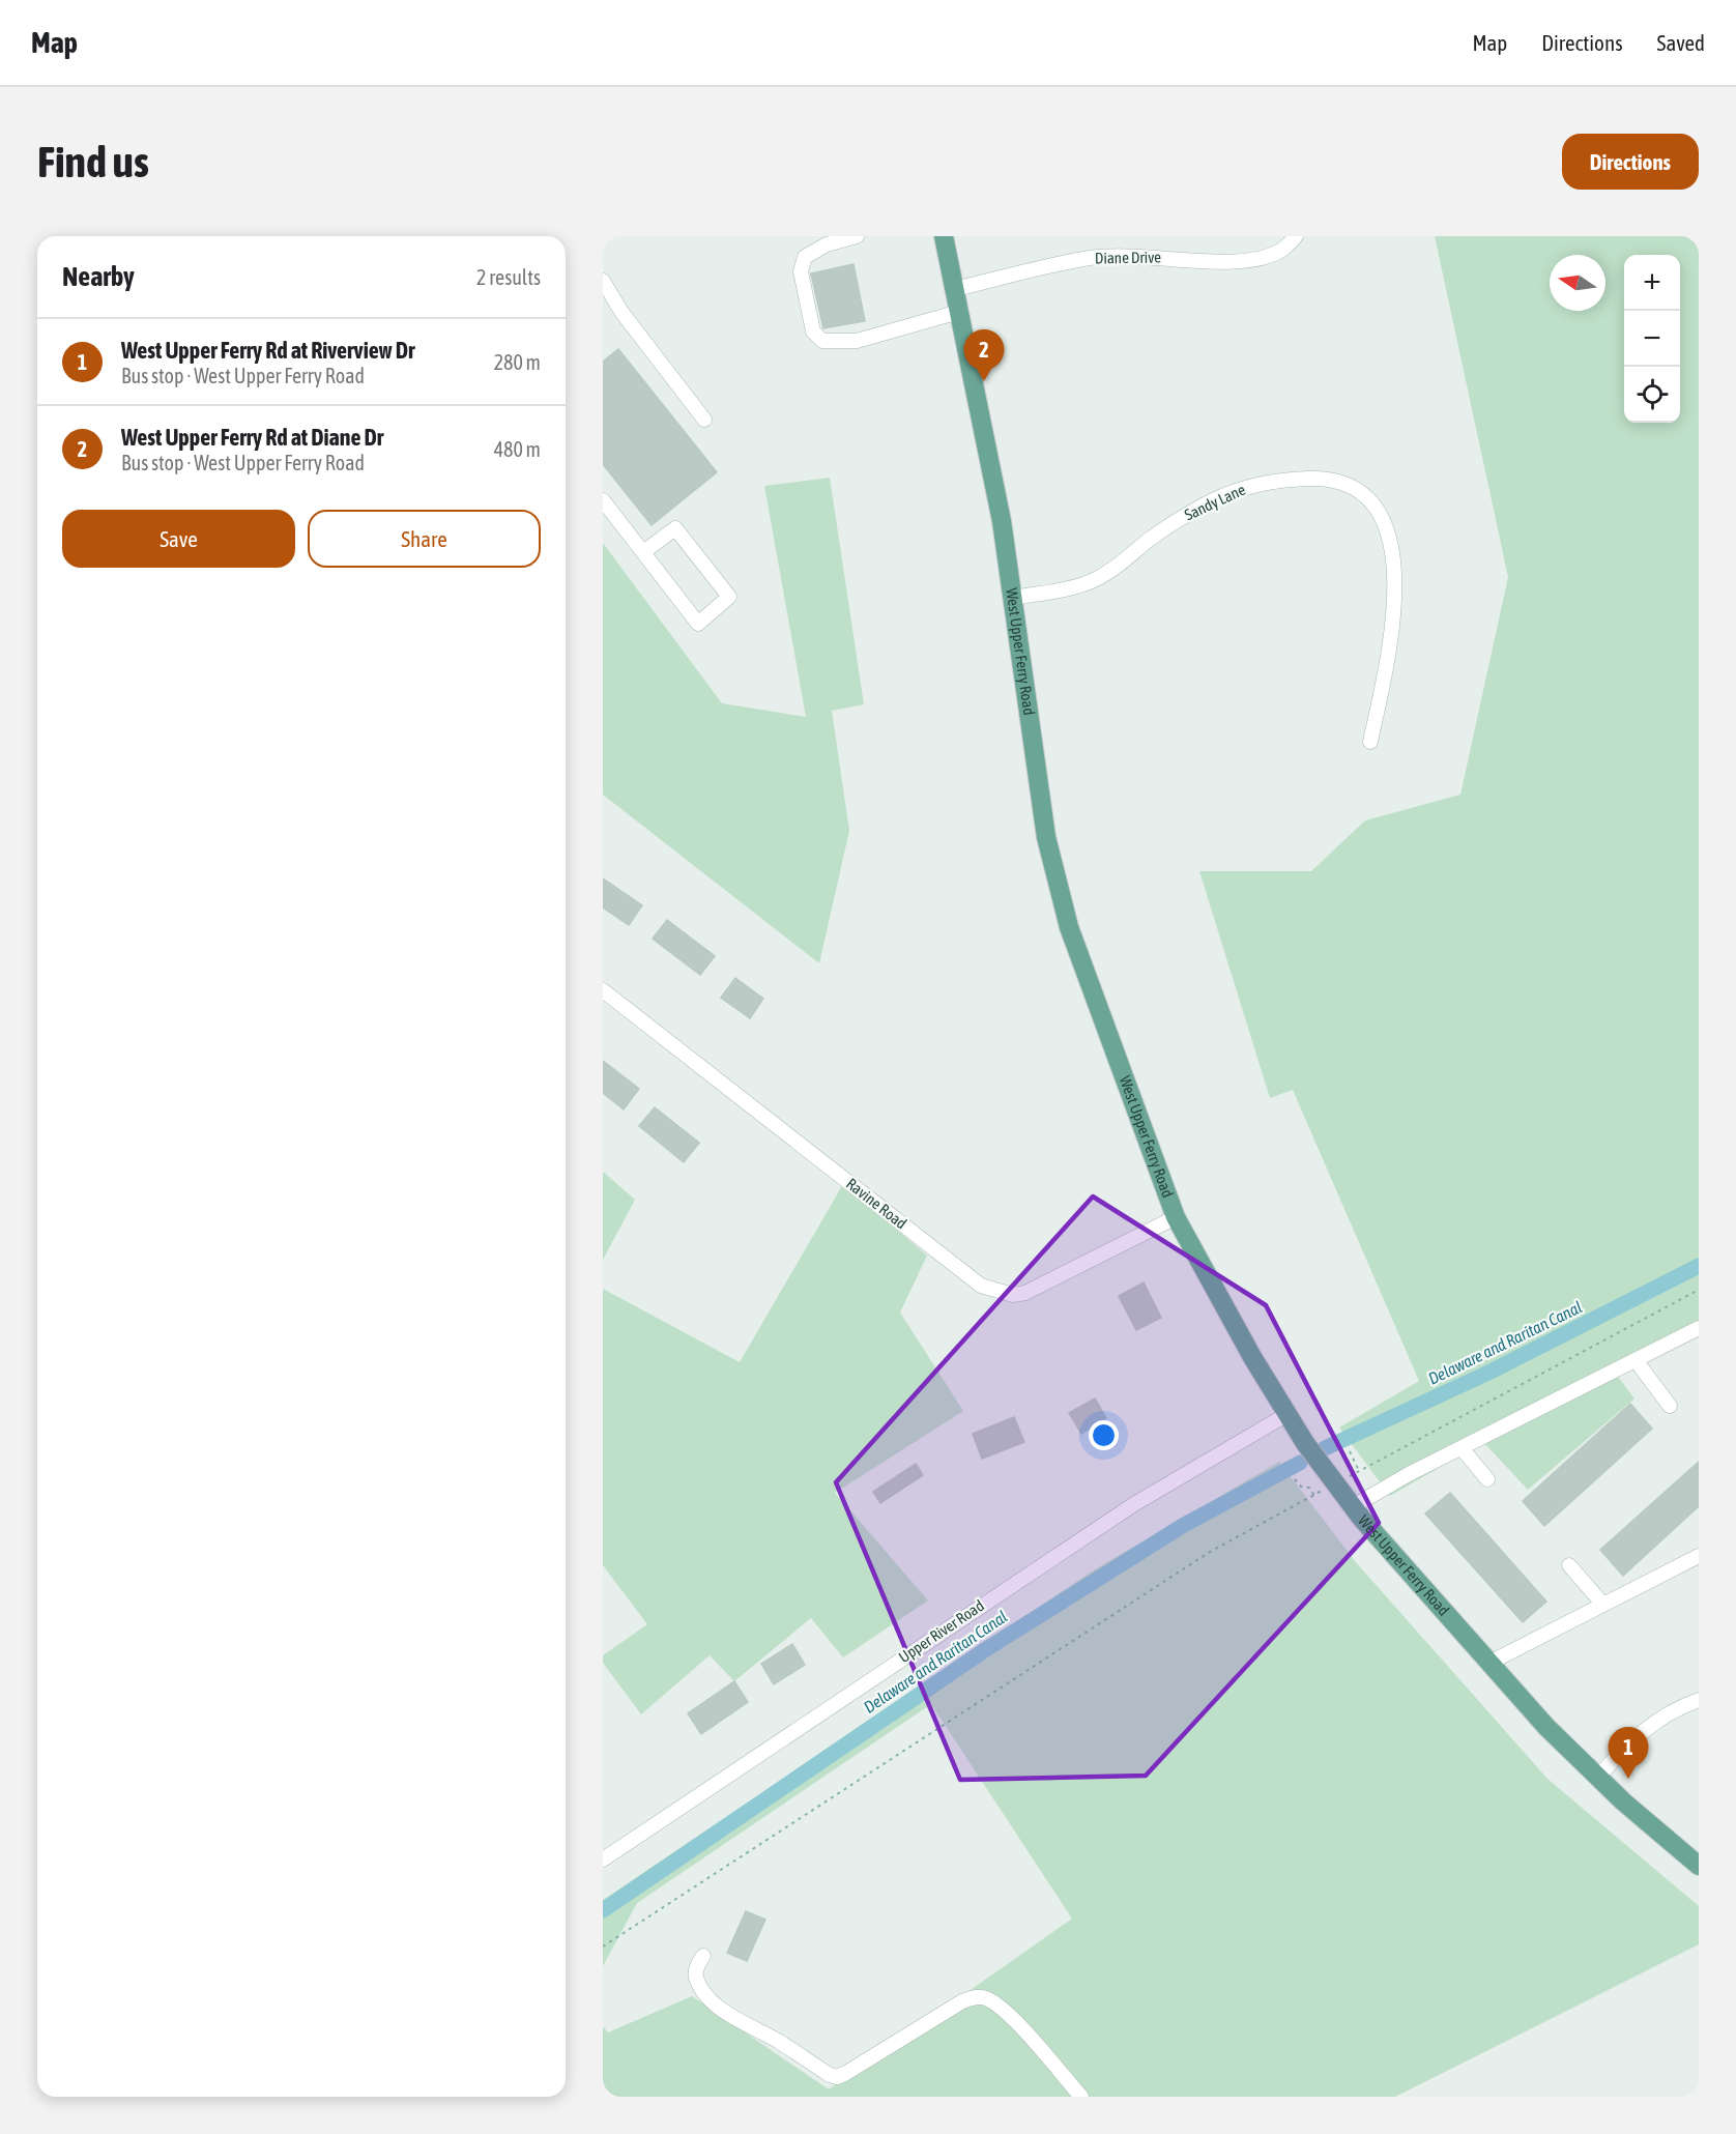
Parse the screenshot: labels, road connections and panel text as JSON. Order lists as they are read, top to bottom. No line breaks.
{"streets":{"main road":["West Upper Ferry Road"],"street":["Diane Drive","Sandy Lane","Ravine Road","Upper River Road"]},"crossings":[["Diane Drive","West Upper Ferry Road"],["Sandy Lane","West Upper Ferry Road"],["West Upper Ferry Road","Ravine Road"],["West Upper Ferry Road","Upper River Road"]],"water":["Delaware and Raritan Canal"],"north":"left","page":{"header":"Map","nav":["Map","Directions","Saved"],"buttons":["Directions",["Save","Share"]],"title":"Find us","heading":["Nearby","2 results"],"map_buttons":["+","−"],"list":[{"mark":"1","name":"West Upper Ferry Rd at Riverview Dr","note":"Bus stop · West Upper Ferry Road","value":"280 m"},{"mark":"2","name":"West Upper Ferry Rd at Diane Dr","note":"Bus stop · West Upper Ferry Road","value":"480 m"}],"pins":["2","1"]}}
